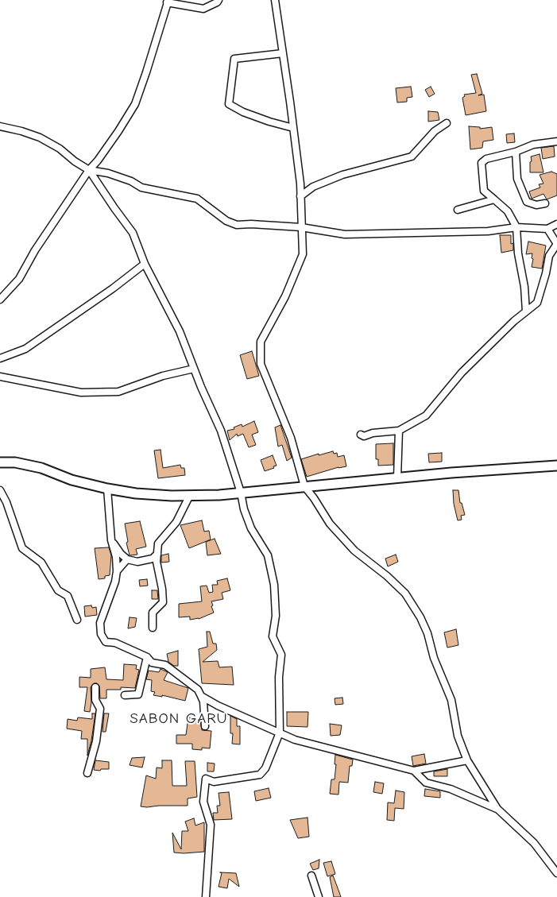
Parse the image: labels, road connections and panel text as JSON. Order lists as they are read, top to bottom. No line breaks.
{"districts":["SABON GARU"]}
